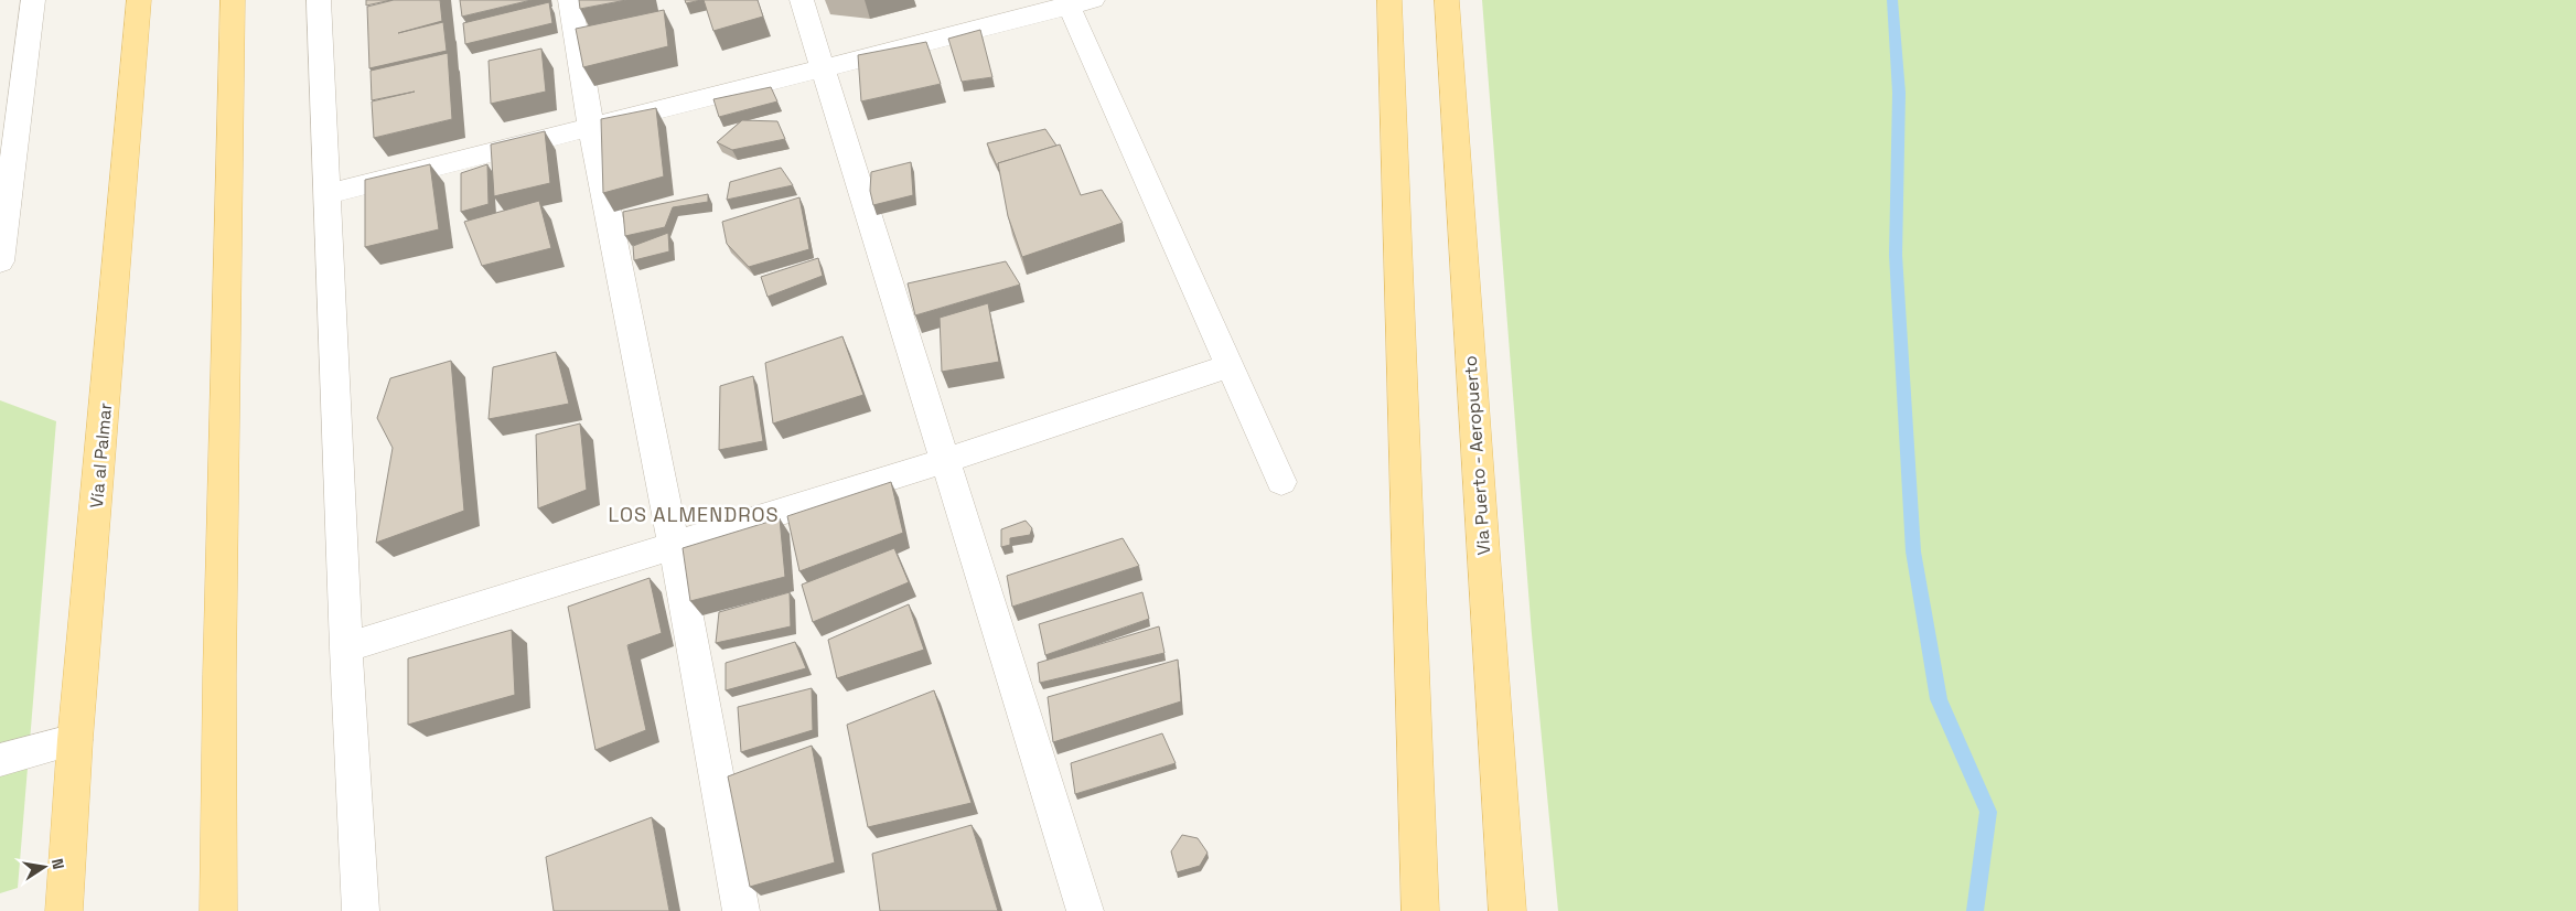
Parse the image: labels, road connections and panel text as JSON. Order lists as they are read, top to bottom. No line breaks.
{"streets":{"main road":["Vía al Palmar","Via Puerto - Aeropuerto"]},"districts":["LOS ALMENDROS"],"north":"right"}
